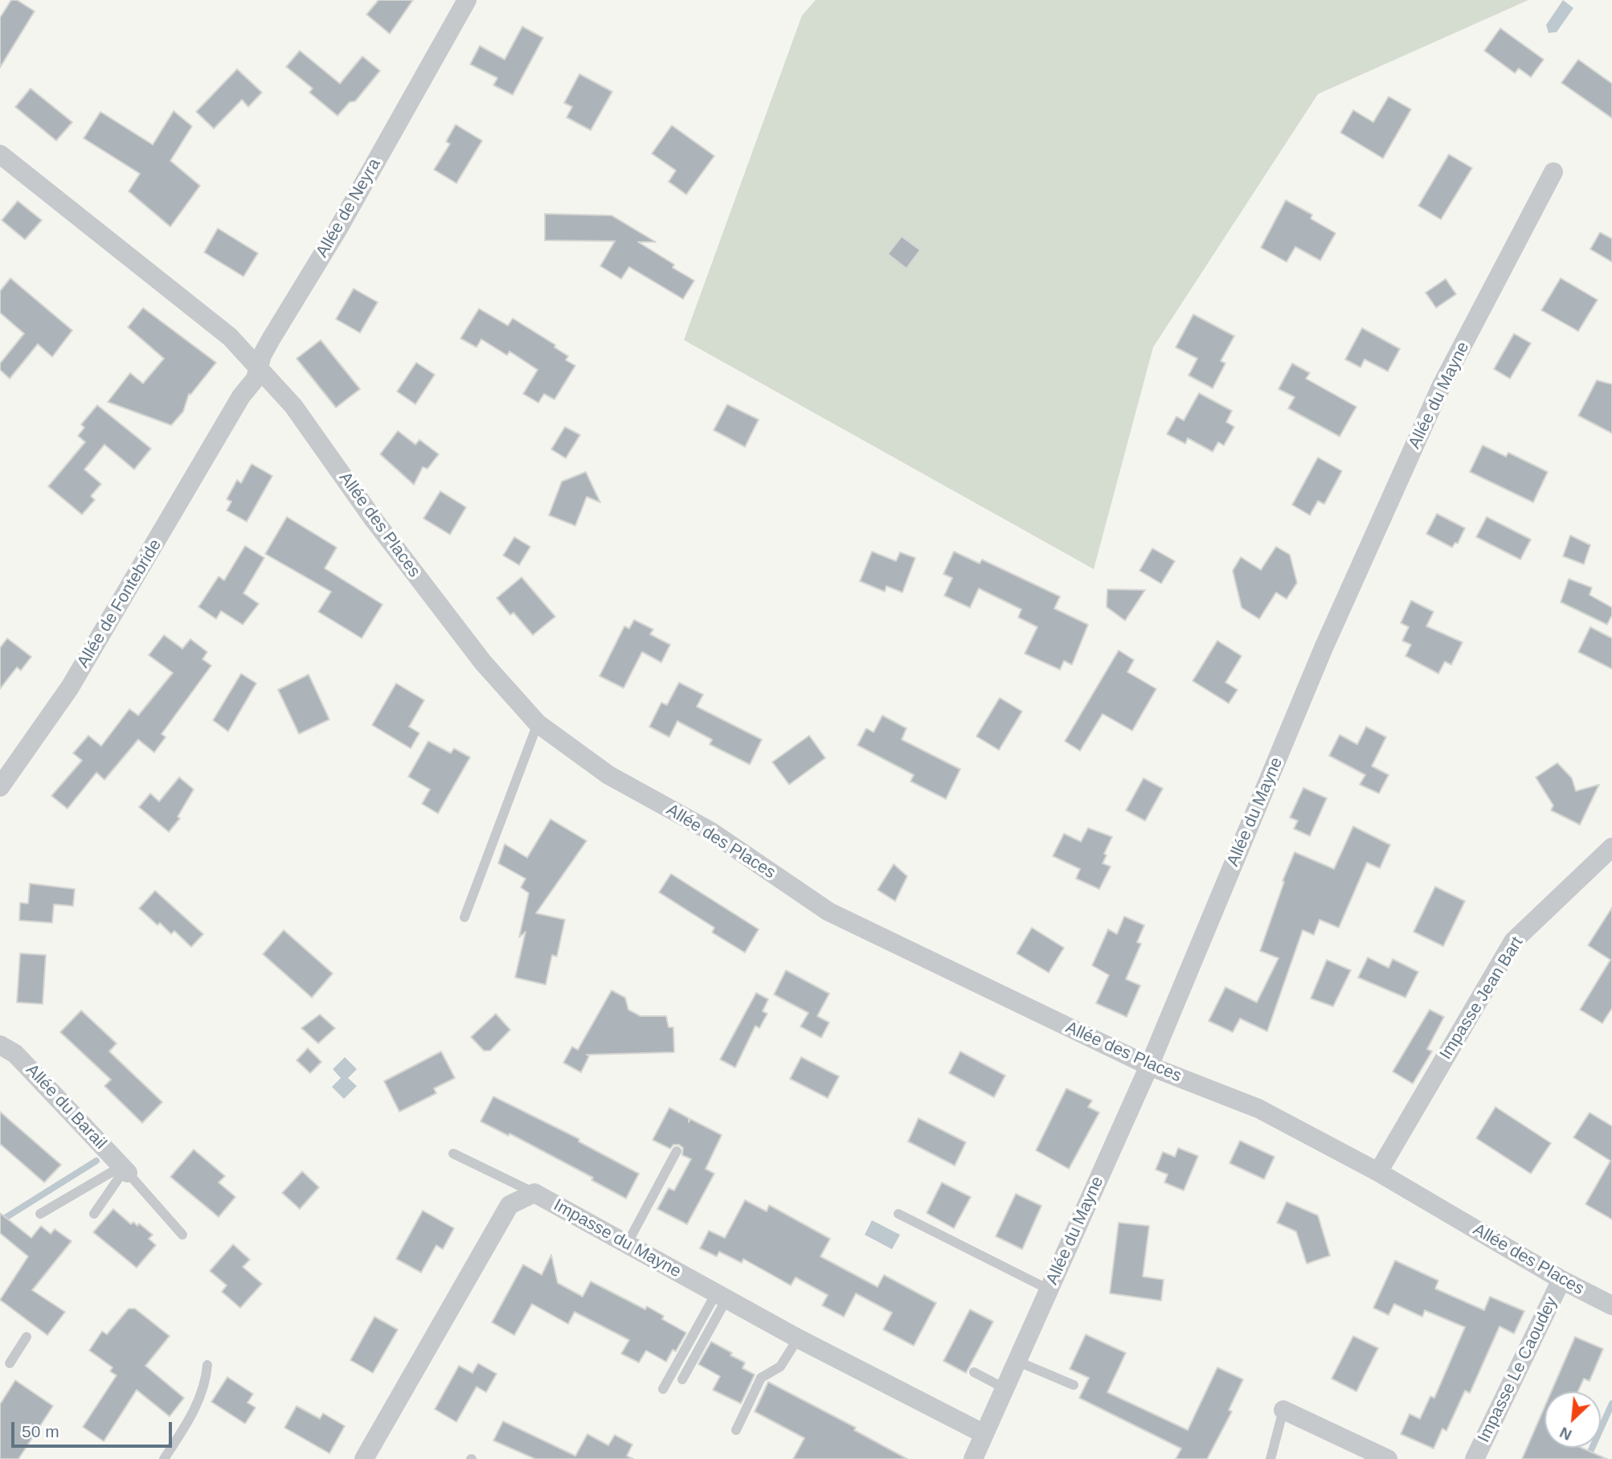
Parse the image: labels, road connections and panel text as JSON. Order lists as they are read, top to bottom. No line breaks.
{"streets":{"street":["Allée de Neyra","Allée du Mayne","Allée des Places","Allée de Fontebride","Impasse Jean Bart","Allée du Barail","Impasse du Mayne","Impasse Le Caoudey"]},"crossings":[["Allée de Neyra","Allée des Places"],["Allée de Neyra","Allée de Fontebride"],["Allée du Mayne","Allée des Places"],["Allée du Mayne","Impasse du Mayne"],["Allée des Places","Impasse Jean Bart"],["Allée des Places","Impasse Le Caoudey"]],"scale_bar":"50 m","north":"bottom left"}
